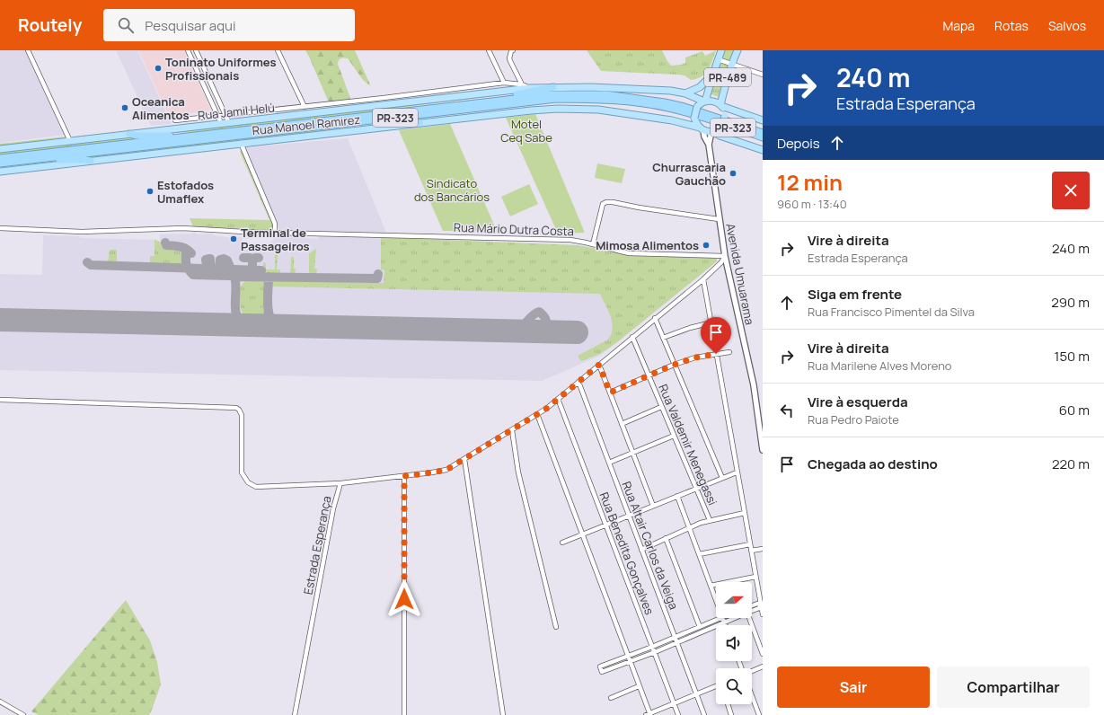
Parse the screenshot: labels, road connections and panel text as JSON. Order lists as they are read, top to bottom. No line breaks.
{"streets":{"highway":["PR-323"],"main road":["PR-489","Rua Jamil Helú","Rua Manoel Ramirez"],"street":["Rua Mário Dutra Costa","Avenida Umuarama","Rua Valdemir Menegassi","Estrada Esperança","Rua Altair Carlos da Veiga","Rua Benedita Gonçalves"]},"crossings":[["PR-489","Rua Jamil Helú"],["PR-489","Rua Manoel Ramirez"],["PR-489","Avenida Umuarama"],["Rua Jamil Helú","Rua Manoel Ramirez"],["Rua Jamil Helú","Avenida Umuarama"],["Rua Manoel Ramirez","Avenida Umuarama"],["Rua Mário Dutra Costa","Avenida Umuarama"],["Rua Mário Dutra Costa","Estrada Esperança"],["Avenida Umuarama","Estrada Esperança"],["Rua Valdemir Menegassi","Estrada Esperança"],["Estrada Esperança","Rua Altair Carlos da Veiga"],["Estrada Esperança","Rua Benedita Gonçalves"]],"parks":["Motel Ceq Sabe","Sindicato dos Bancários"],"places":["Toninato Uniformes Profissionais","Oceanica Alimentos","Churrascaria Gauchão","Estofados Umaflex","Terminal de Passageiros","Mimosa Alimentos"],"north":"right","page":{"header":"Routely","search":"Pesquisar aqui","nav":["Mapa","Rotas","Salvos"],"turn":["240 m","Estrada Esperança"],"then":"Depois","heading":["12 min","960 m · 13:40"],"list":[{"name":"Vire à direita","note":"Estrada Esperança","value":"240 m"},{"name":"Siga em frente","note":"Rua Francisco Pimentel da Silva","value":"290 m"},{"name":"Vire à direita","note":"Rua Marilene Alves Moreno","value":"150 m"},{"name":"Vire à esquerda","note":"Rua Pedro Paiote","value":"60 m"},{"name":"Chegada ao destino","value":"220 m"}],"buttons":["Sair","Compartilhar"]}}
